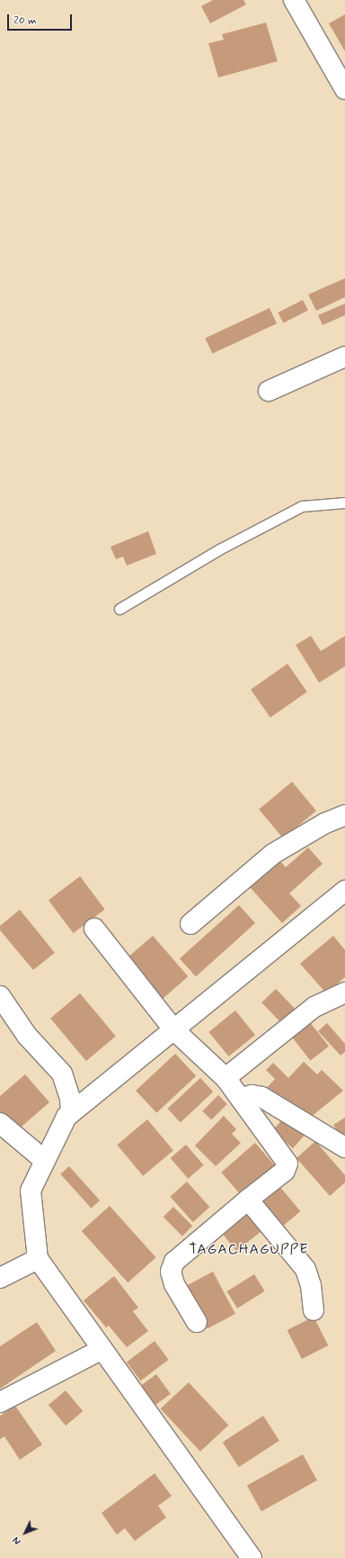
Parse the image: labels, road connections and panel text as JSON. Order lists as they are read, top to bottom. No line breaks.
{"districts":["TAGACHAGUPPE"],"scale_bar":"20 m","north":"bottom left"}
